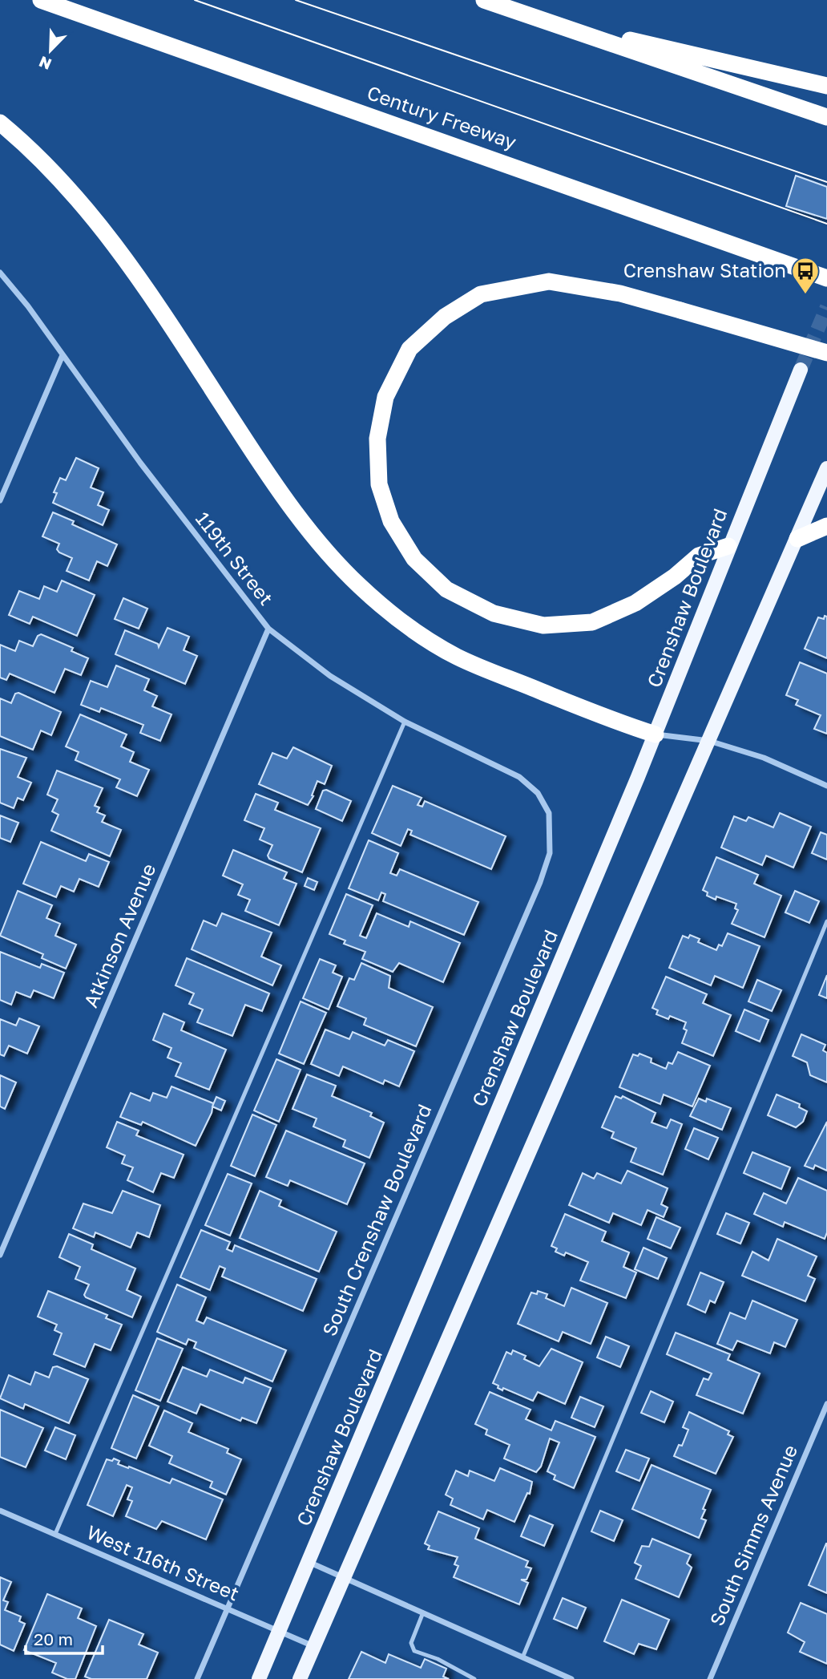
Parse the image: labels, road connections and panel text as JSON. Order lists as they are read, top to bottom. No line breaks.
{"streets":{"highway":["Century Freeway"],"main road":["Crenshaw Boulevard"],"street":["119th Street","Atkinson Avenue","South Crenshaw Boulevard","South Simms Avenue","West 116th Street"]},"crossings":[["119th Street","Atkinson Avenue"],["119th Street","South Crenshaw Boulevard"],["Crenshaw Boulevard","West 116th Street"],["South Crenshaw Boulevard","West 116th Street"]],"places":{"bus stop":["Crenshaw Station"]},"scale_bar":"20 m","north":"bottom left"}
